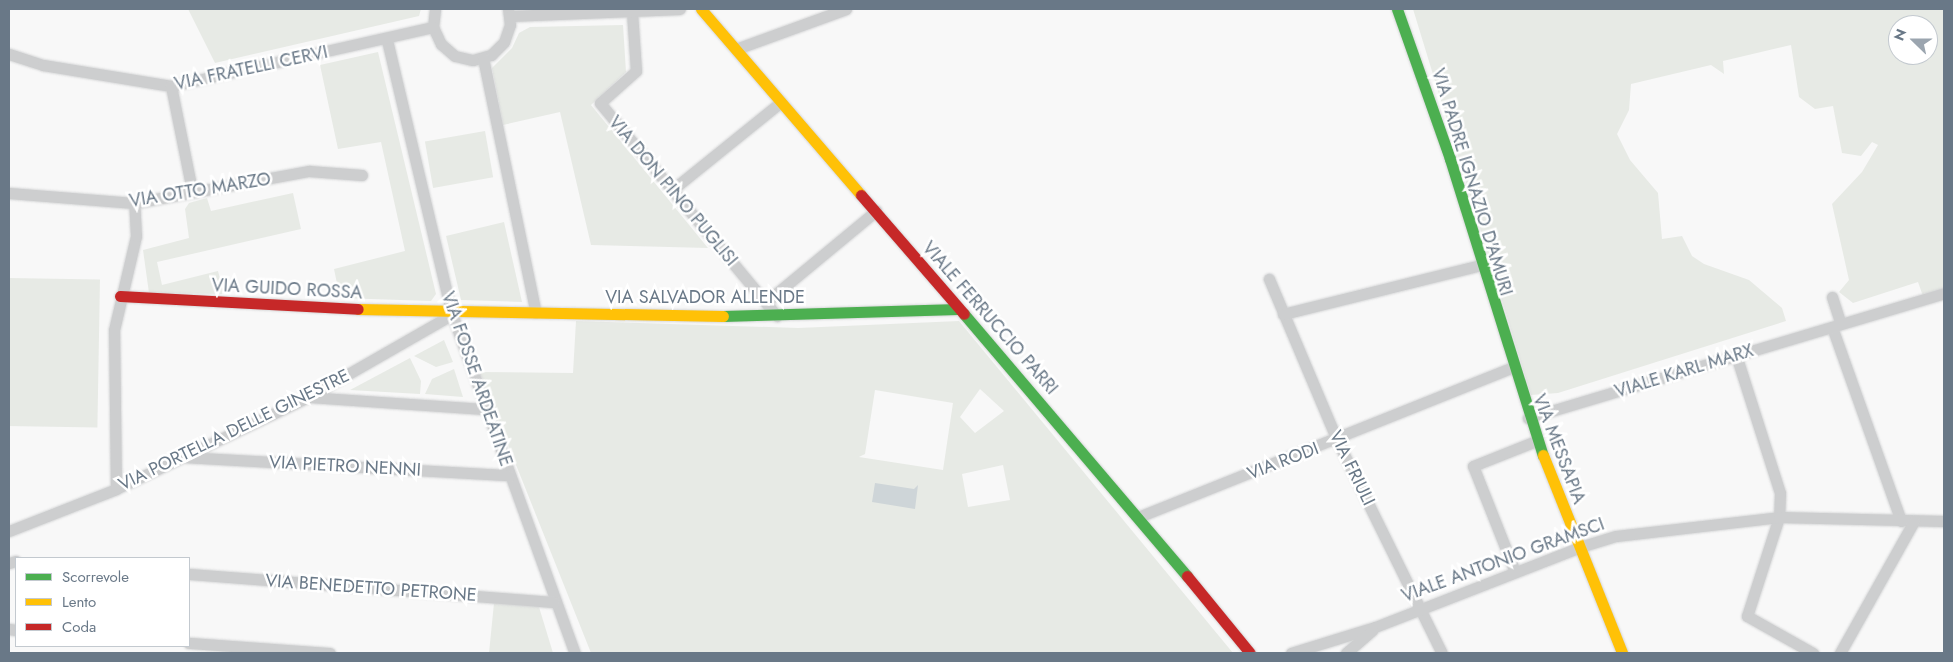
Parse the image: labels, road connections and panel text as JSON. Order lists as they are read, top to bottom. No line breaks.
{"streets":{"street":["VIA FRATELLI CERVI","VIA PADRE IGNAZIO D'AMURI","VIA OTTO MARZO","VIA DON PINO PUGLISI","VIA GUIDO ROSSA","VIA SALVADOR ALLENDE","VIALE FERRUCCIO PARRI","VIALE KARL MARX","VIA FOSSE ARDEATINE","VIA PORTELLA DELLE GINESTRE","VIA MESSAPIA","VIA RODI","VIA PIETRO NENNI","VIA FRIULI","VIALE ANTONIO GRAMSCI","VIA BENEDETTO PETRONE"]},"crossings":[["VIA FRATELLI CERVI","VIA FOSSE ARDEATINE"],["VIA PADRE IGNAZIO D'AMURI","VIA MESSAPIA"],["VIA PADRE IGNAZIO D'AMURI","VIA RODI"],["VIA DON PINO PUGLISI","VIA SALVADOR ALLENDE"],["VIA GUIDO ROSSA","VIA SALVADOR ALLENDE"],["VIA GUIDO ROSSA","VIA FOSSE ARDEATINE"],["VIA GUIDO ROSSA","VIA PORTELLA DELLE GINESTRE"],["VIA SALVADOR ALLENDE","VIALE FERRUCCIO PARRI"],["VIA SALVADOR ALLENDE","VIA FOSSE ARDEATINE"],["VIA SALVADOR ALLENDE","VIA PORTELLA DELLE GINESTRE"],["VIALE FERRUCCIO PARRI","VIA RODI"],["VIALE KARL MARX","VIA MESSAPIA"],["VIA FOSSE ARDEATINE","VIA PORTELLA DELLE GINESTRE"],["VIA FOSSE ARDEATINE","VIA PIETRO NENNI"],["VIA FOSSE ARDEATINE","VIA BENEDETTO PETRONE"],["VIA PORTELLA DELLE GINESTRE","VIA PIETRO NENNI"],["VIA MESSAPIA","VIA RODI"],["VIA MESSAPIA","VIALE ANTONIO GRAMSCI"],["VIA RODI","VIA FRIULI"],["VIA FRIULI","VIALE ANTONIO GRAMSCI"]],"legend":["Scorrevole","Lento","Coda"],"north":"left"}
